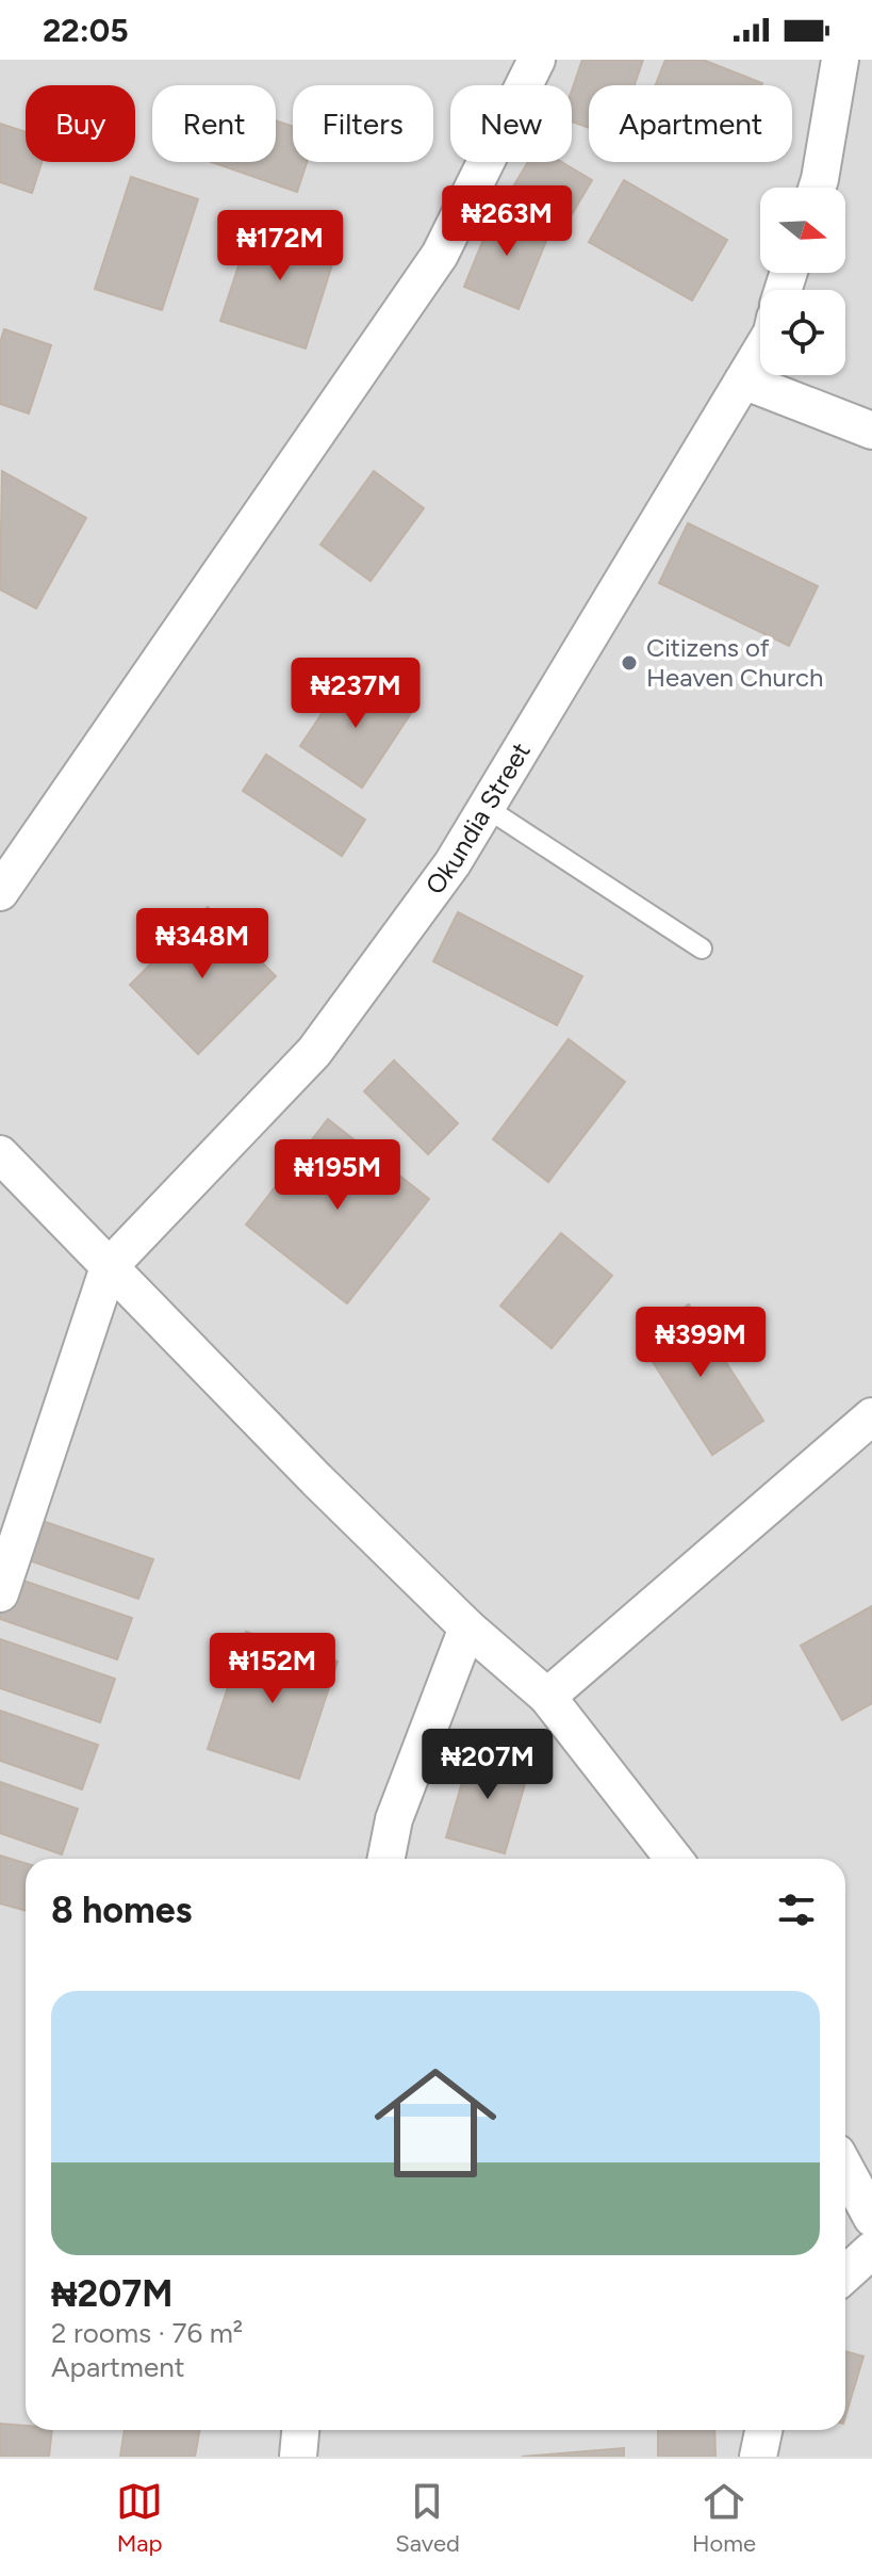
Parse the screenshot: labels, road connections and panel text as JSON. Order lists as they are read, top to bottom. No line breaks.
{"streets":{"street":["Okundia Street"]},"places":["Citizens of Heaven Church"],"north":"right","page":{"status":"22:05","chip":["Buy","Rent","Filters","New","Apartment"],"price":["₦263M","₦172M","₦237M","₦348M","₦195M","₦399M","₦152M","₦207M"],"heading":"8 homes","list":[{"name":"₦207M","note":"2 rooms · 76 m² · Apartment"}],"tabs":["Map","Saved","Home"]}}
